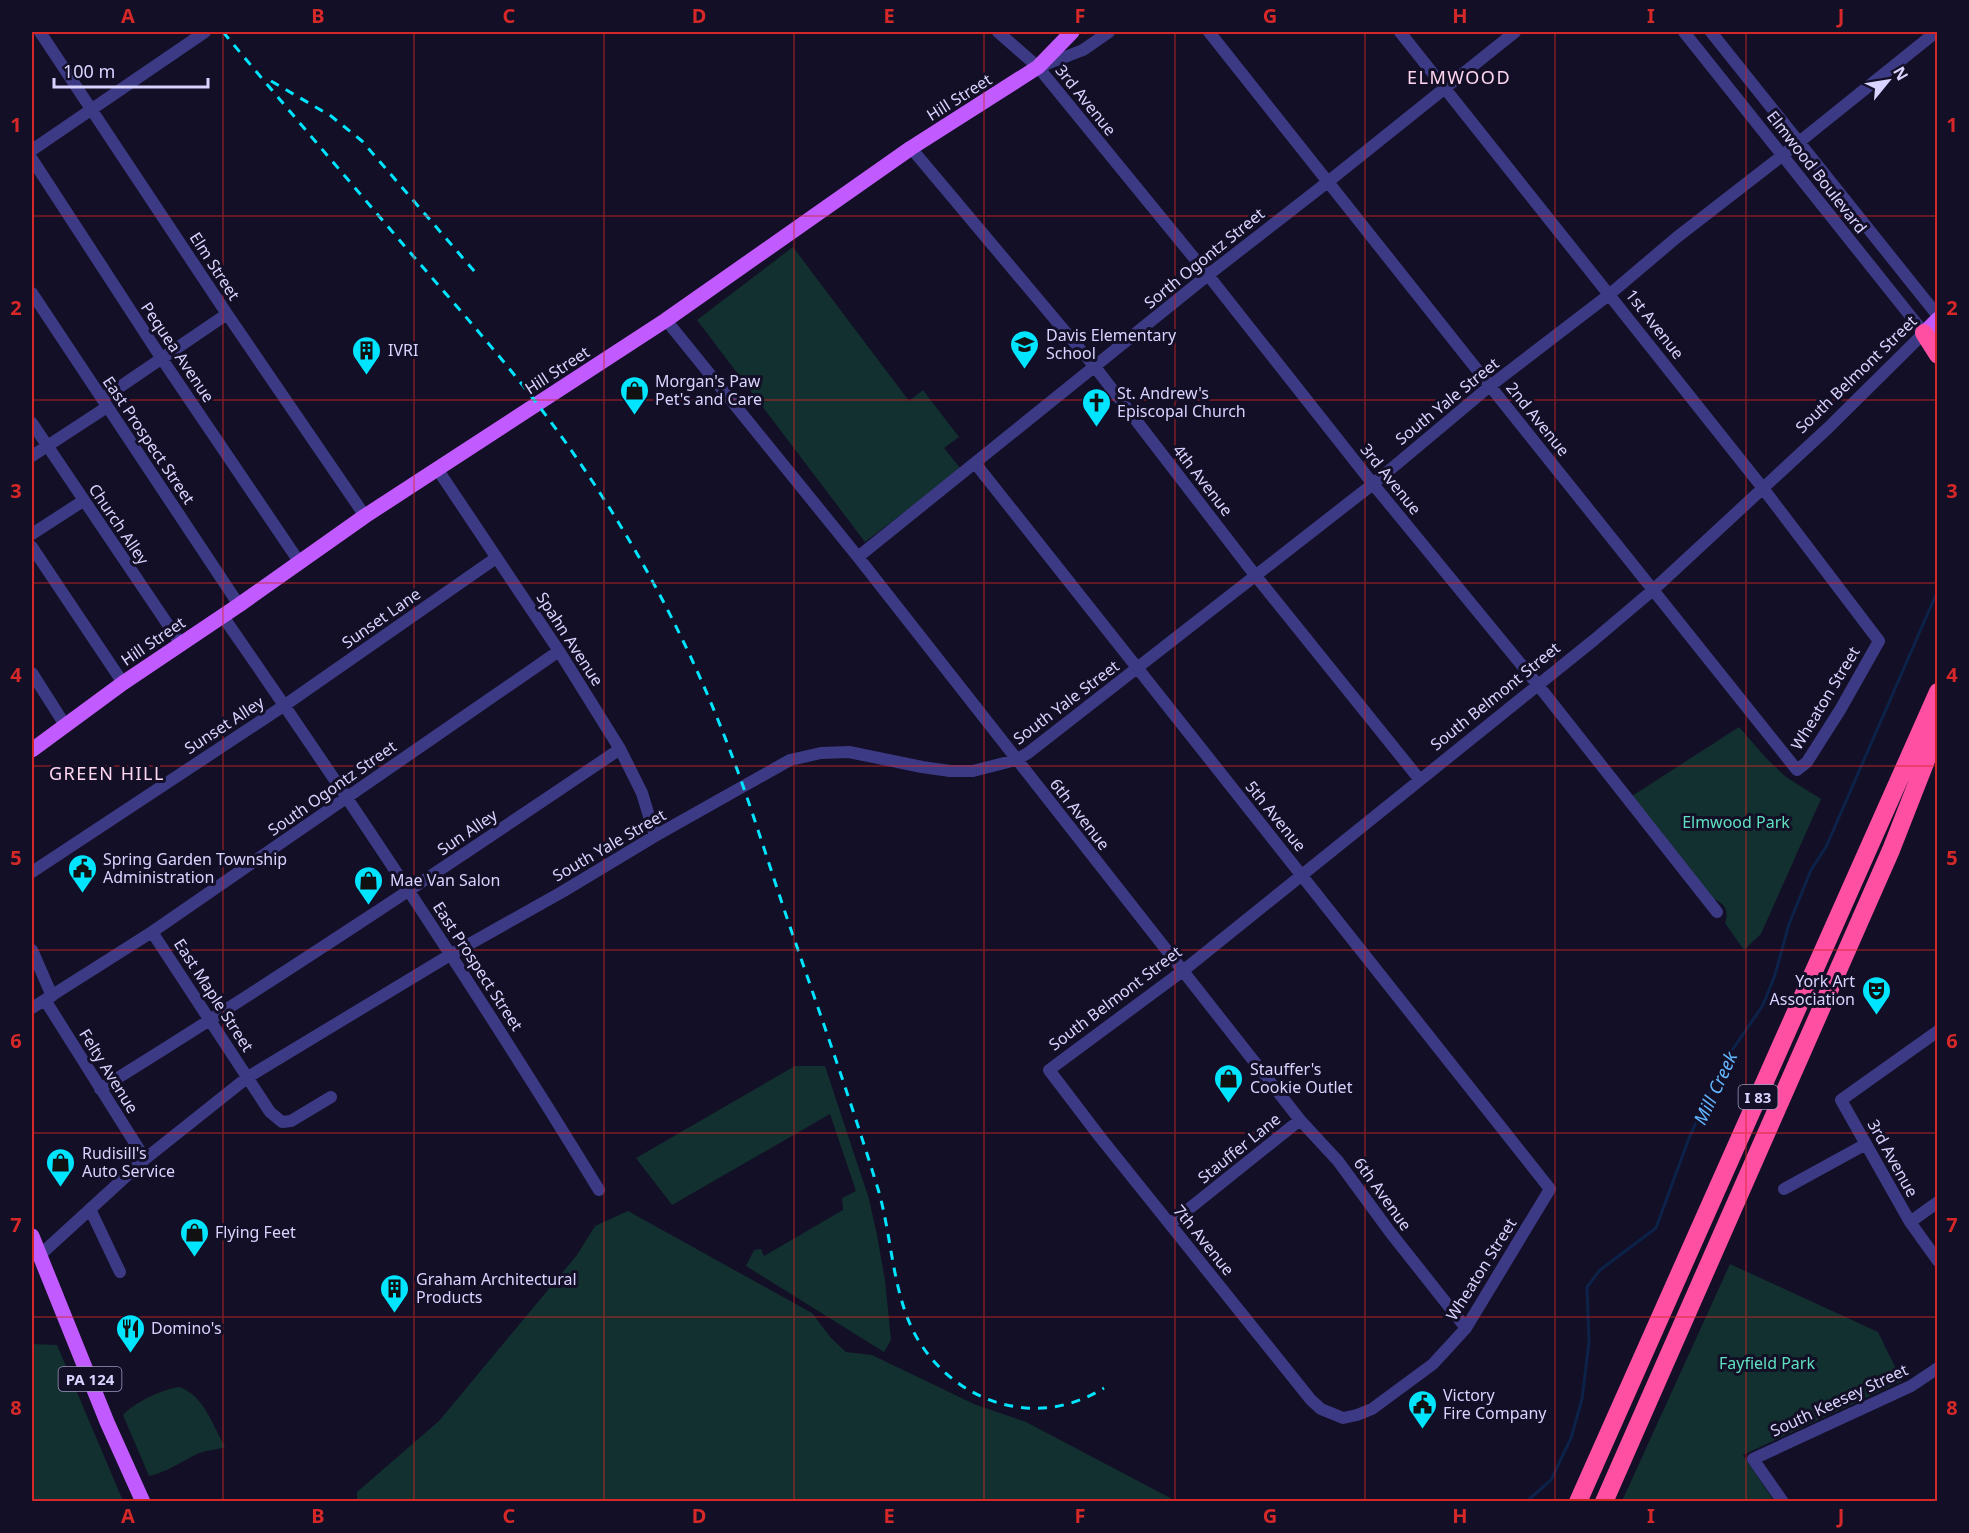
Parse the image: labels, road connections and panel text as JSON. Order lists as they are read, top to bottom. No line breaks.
{"streets":{"highway":["I 83"],"main road":["Hill Street","South Belmont Street","PA 124"],"street":["3rd Avenue","Elmwood Boulevard","Sorth Ogontz Street","Elm Street","1st Avenue","Pequea Avenue","South Yale Street","2nd Avenue","East Prospect Street","4th Avenue","Church Alley","Sunset Lane","Spahn Avenue","Wheaton Street","Sunset Alley","South Ogontz Street","6th Avenue","5th Avenue","Sun Alley","East Maple Street","Felty Avenue","Stauffer Lane","7th Avenue","South Keesey Street"]},"crossings":[["Hill Street","3rd Avenue"],["Hill Street","Elm Street"],["Hill Street","Pequea Avenue"],["Hill Street","East Prospect Street"],["Hill Street","4th Avenue"],["Hill Street","Church Alley"],["Hill Street","Spahn Avenue"],["Hill Street","6th Avenue"],["3rd Avenue","Sorth Ogontz Street"],["3rd Avenue","South Belmont Street"],["3rd Avenue","South Yale Street"],["Elmwood Boulevard","South Belmont Street"],["Elmwood Boulevard","South Yale Street"],["Sorth Ogontz Street","1st Avenue"],["Sorth Ogontz Street","2nd Avenue"],["Sorth Ogontz Street","4th Avenue"],["Sorth Ogontz Street","6th Avenue"],["Sorth Ogontz Street","5th Avenue"],["1st Avenue","South Belmont Street"],["1st Avenue","South Yale Street"],["1st Avenue","Wheaton Street"],["South Belmont Street","2nd Avenue"],["South Belmont Street","4th Avenue"],["South Belmont Street","6th Avenue"],["South Belmont Street","5th Avenue"],["South Belmont Street","7th Avenue"],["South Yale Street","2nd Avenue"],["South Yale Street","East Prospect Street"],["South Yale Street","4th Avenue"],["South Yale Street","Spahn Avenue"],["South Yale Street","6th Avenue"],["South Yale Street","5th Avenue"],["South Yale Street","East Maple Street"],["South Yale Street","Felty Avenue"],["South Yale Street","PA 124"],["2nd Avenue","Wheaton Street"],["East Prospect Street","Sunset Lane"],["East Prospect Street","Sunset Alley"],["East Prospect Street","South Ogontz Street"],["East Prospect Street","Sun Alley"],["Sunset Lane","Spahn Avenue"],["Sunset Lane","Sunset Alley"],["Spahn Avenue","South Ogontz Street"],["Spahn Avenue","Sun Alley"],["Wheaton Street","6th Avenue"],["Wheaton Street","5th Avenue"],["Wheaton Street","7th Avenue"],["South Ogontz Street","East Maple Street"],["South Ogontz Street","Felty Avenue"],["6th Avenue","Stauffer Lane"],["Sun Alley","East Maple Street"],["Sun Alley","Felty Avenue"],["Stauffer Lane","7th Avenue"]],"districts":["ELMWOOD","GREEN HILL"],"water":["Mill Creek"],"parks":["Elmwood Park","Fayfield Park"],"places":{"school or university":["Davis Elementary School"],"building":["IVRI","Graham Architectural Products"],"shop":["Morgan's Paw Pet's and Care","Mae Van Salon","Stauffer's Cookie Outlet","Rudisill's Auto Service","Flying Feet"],"church":["St. Andrew's Episcopal Church"],"public building":["Spring Garden Township Administration","Victory Fire Company"],"theatre":["York Art Association"],"restaurant":["Domino's"]},"scale_bar":"100 m","north":"top right","grid":{"columns":["A","B","C","D","E","F","G","H","I","J"],"rows":["1","2","3","4","5","6","7","8"]}}
